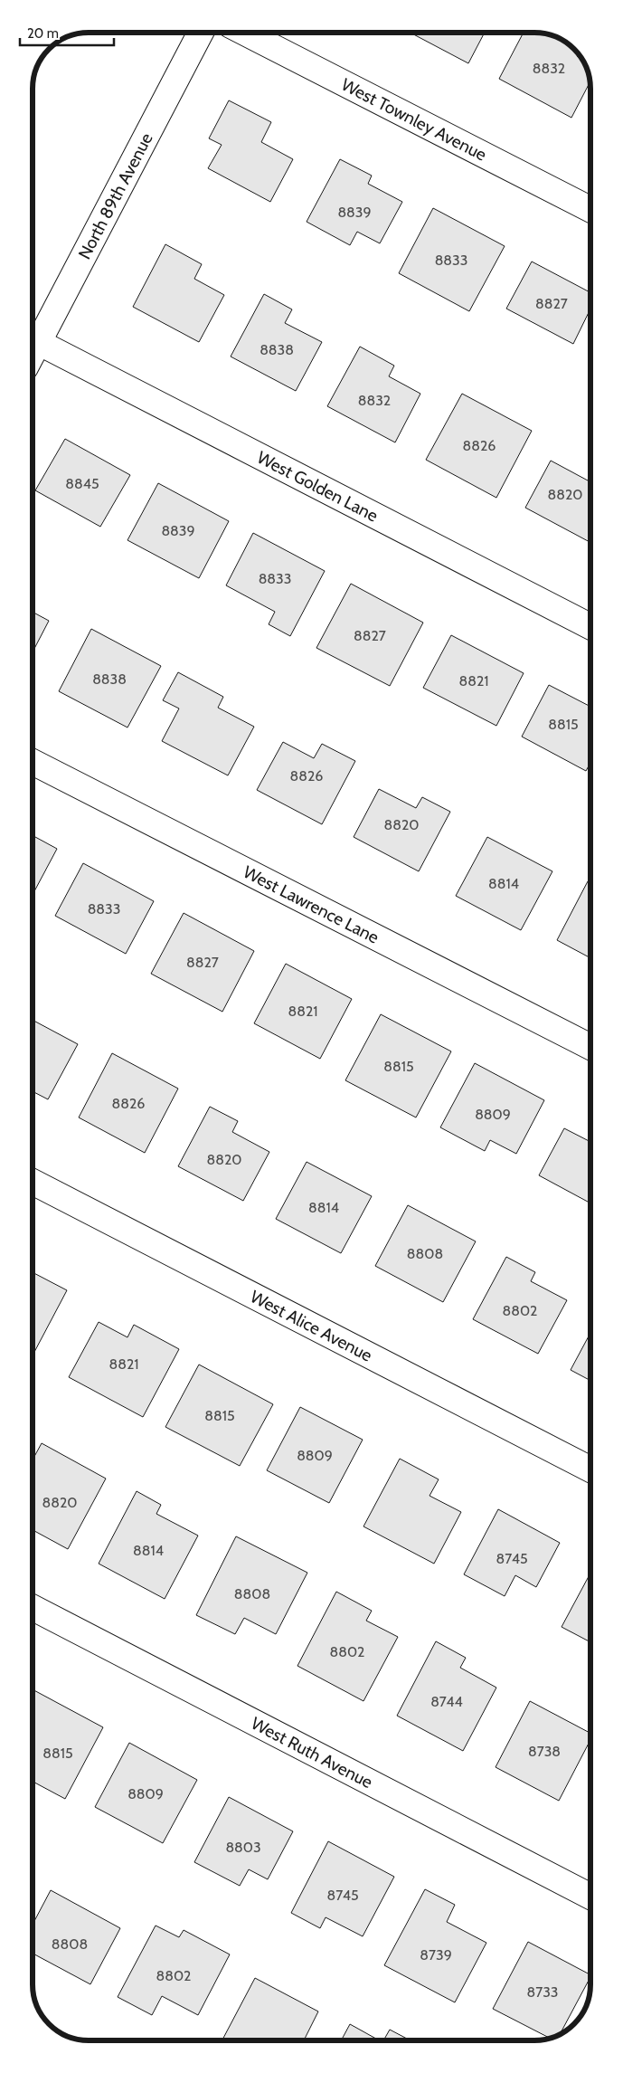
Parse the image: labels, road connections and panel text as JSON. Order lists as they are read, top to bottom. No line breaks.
{"streets":{"street":["West Townley Avenue","North 89th Avenue","West Golden Lane","West Lawrence Lane","West Alice Avenue","West Ruth Avenue"]},"crossings":[["North 89th Avenue","West Golden Lane"]],"house_numbers":["8832","8839","8833","8827","8838","8832","8826","8845","8820","8839","8833","8827","8838","8821","8815","8826","8820","8814","8833","8827","8821","8815","8826","8809","8820","8814","8808","8802","8821","8815","8809","8820","8814","8745","8808","8802","8744","8738","8815","8809","8803","8745","8808","8739","8802","8733"],"scale_bar":"20 m"}
